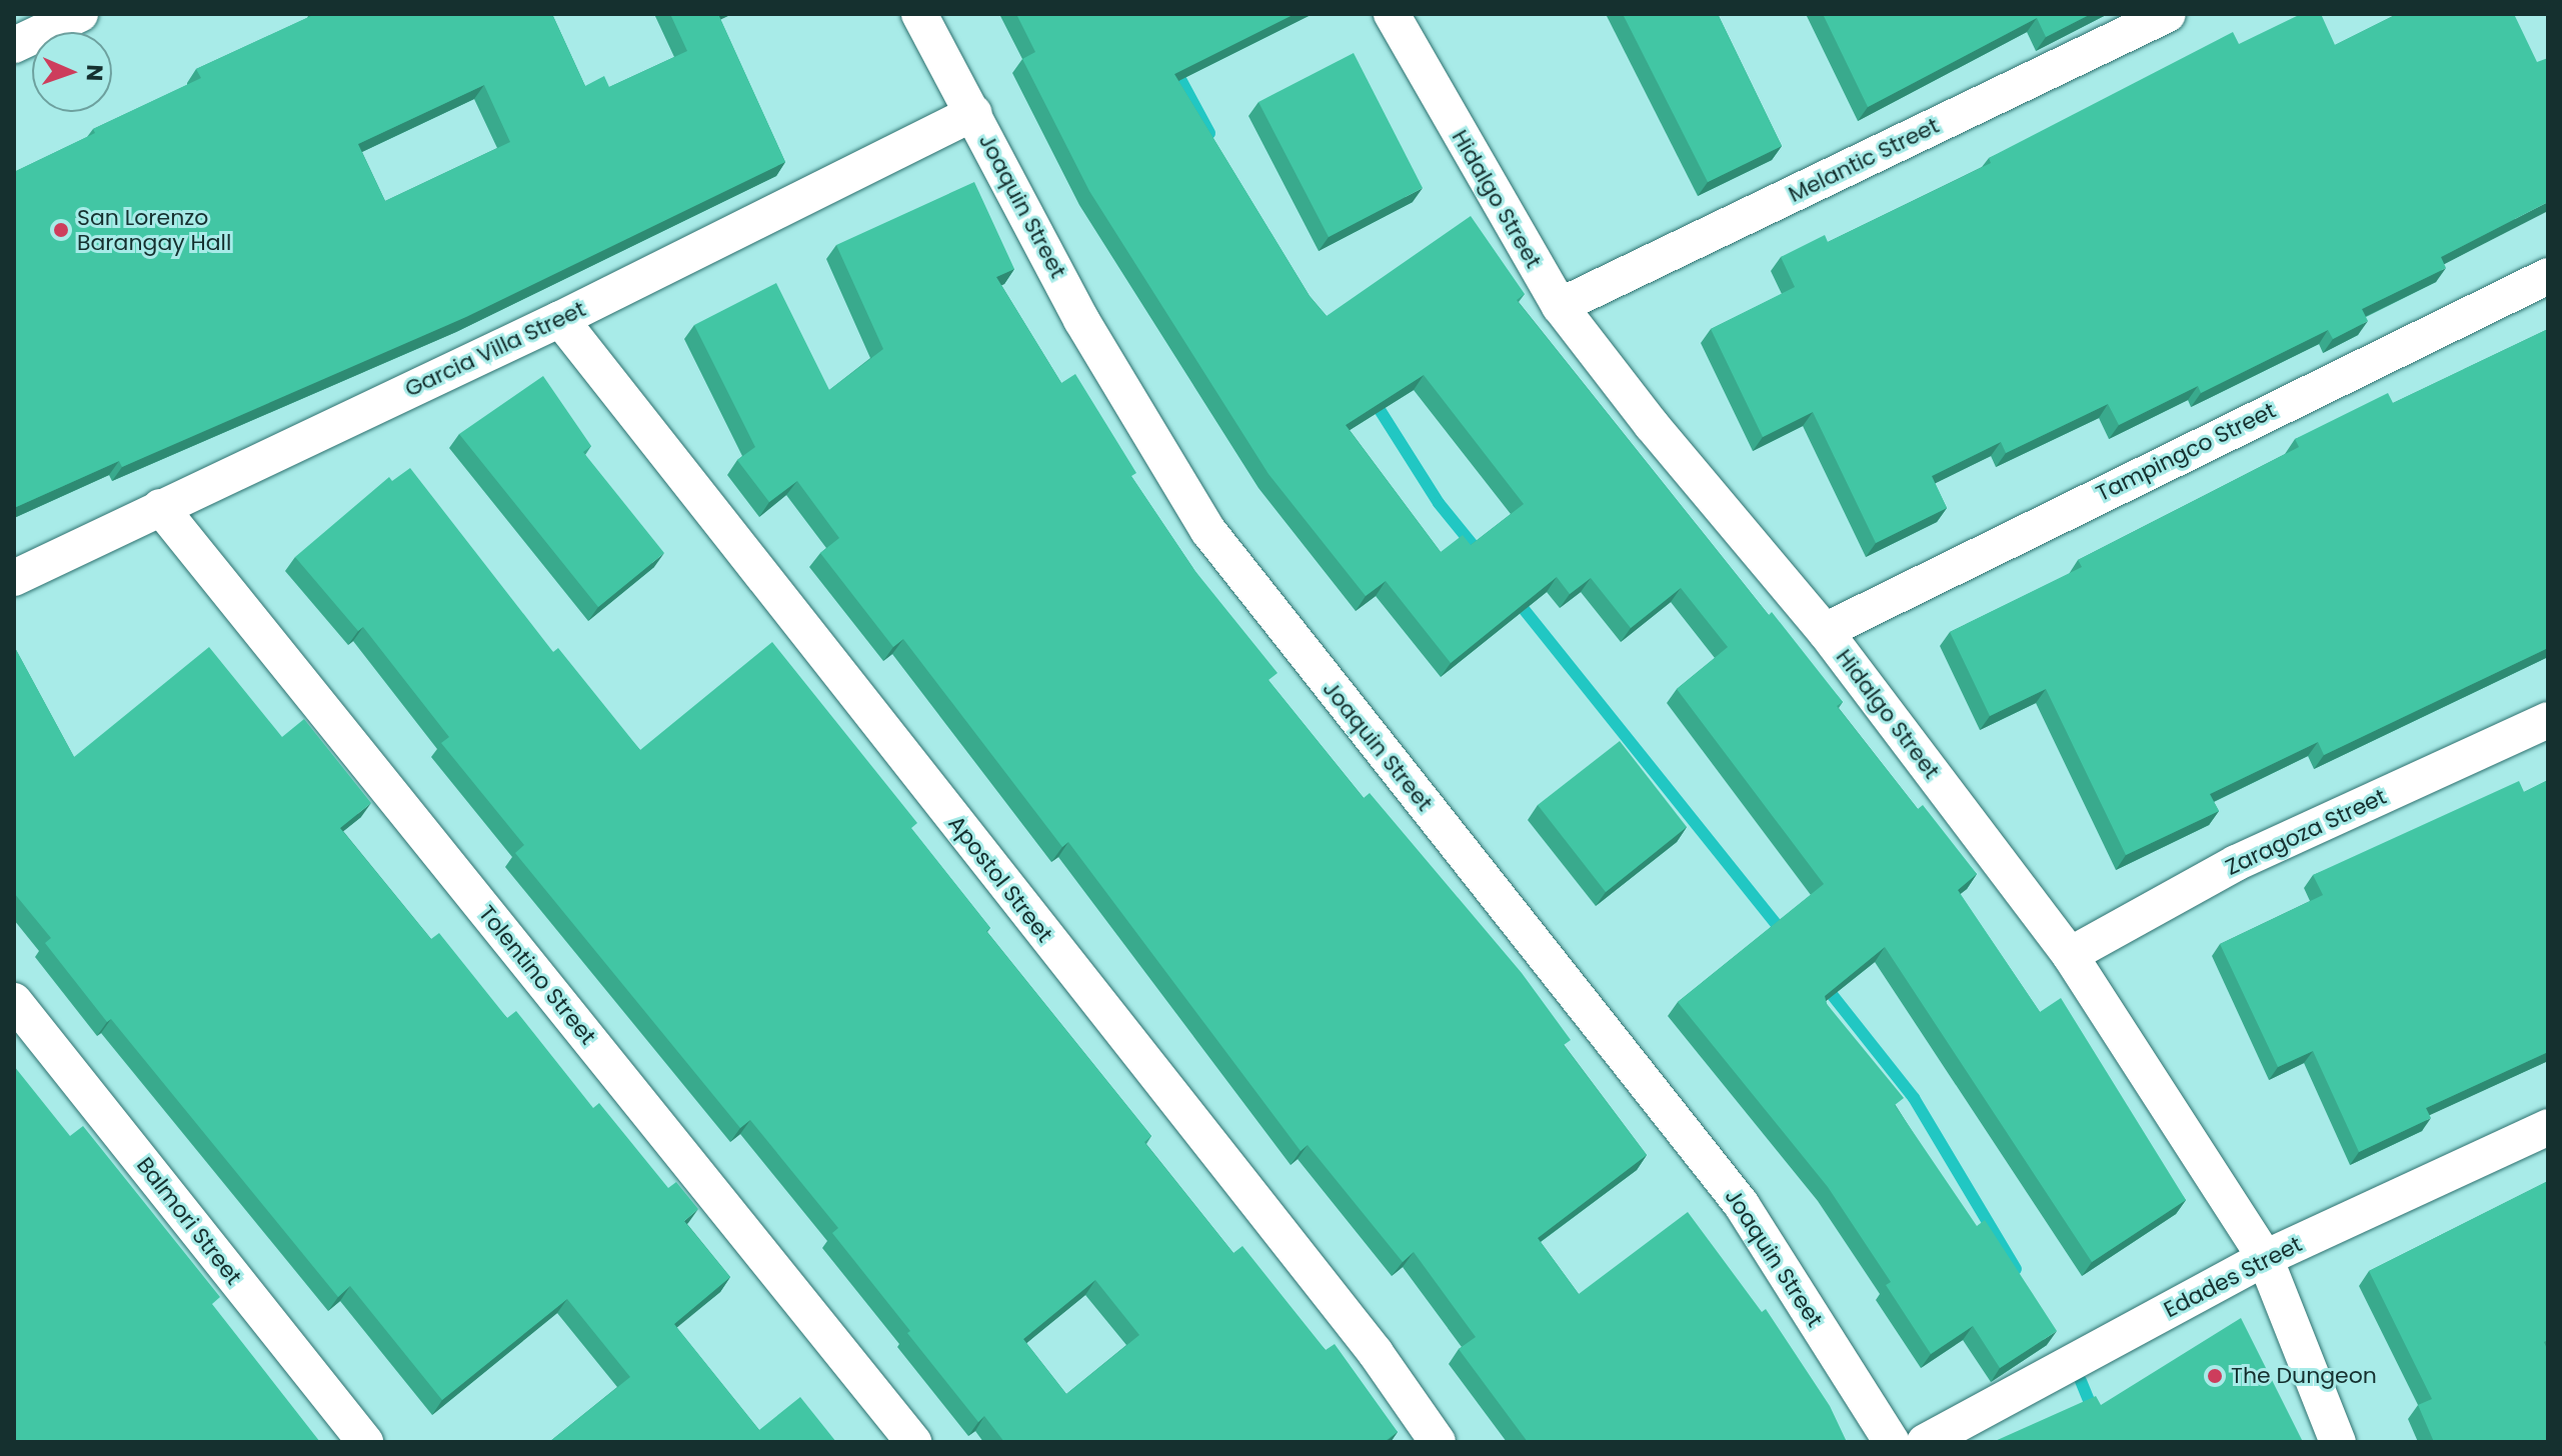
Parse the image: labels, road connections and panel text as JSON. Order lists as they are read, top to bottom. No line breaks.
{"streets":{"street":["Melantic Street","Hidalgo Street","Joaquin Street","Garcia Villa Street","Tampingco Street","Zaragoza Street","Apostol Street","Tolentino Street","Balmori Street","Edades Street"]},"crossings":[["Melantic Street","Hidalgo Street"],["Hidalgo Street","Tampingco Street"],["Hidalgo Street","Zaragoza Street"],["Hidalgo Street","Edades Street"],["Joaquin Street","Garcia Villa Street"],["Garcia Villa Street","Apostol Street"],["Garcia Villa Street","Tolentino Street"]],"places":["San Lorenzo Barangay Hall","The Dungeon"],"north":"right"}
